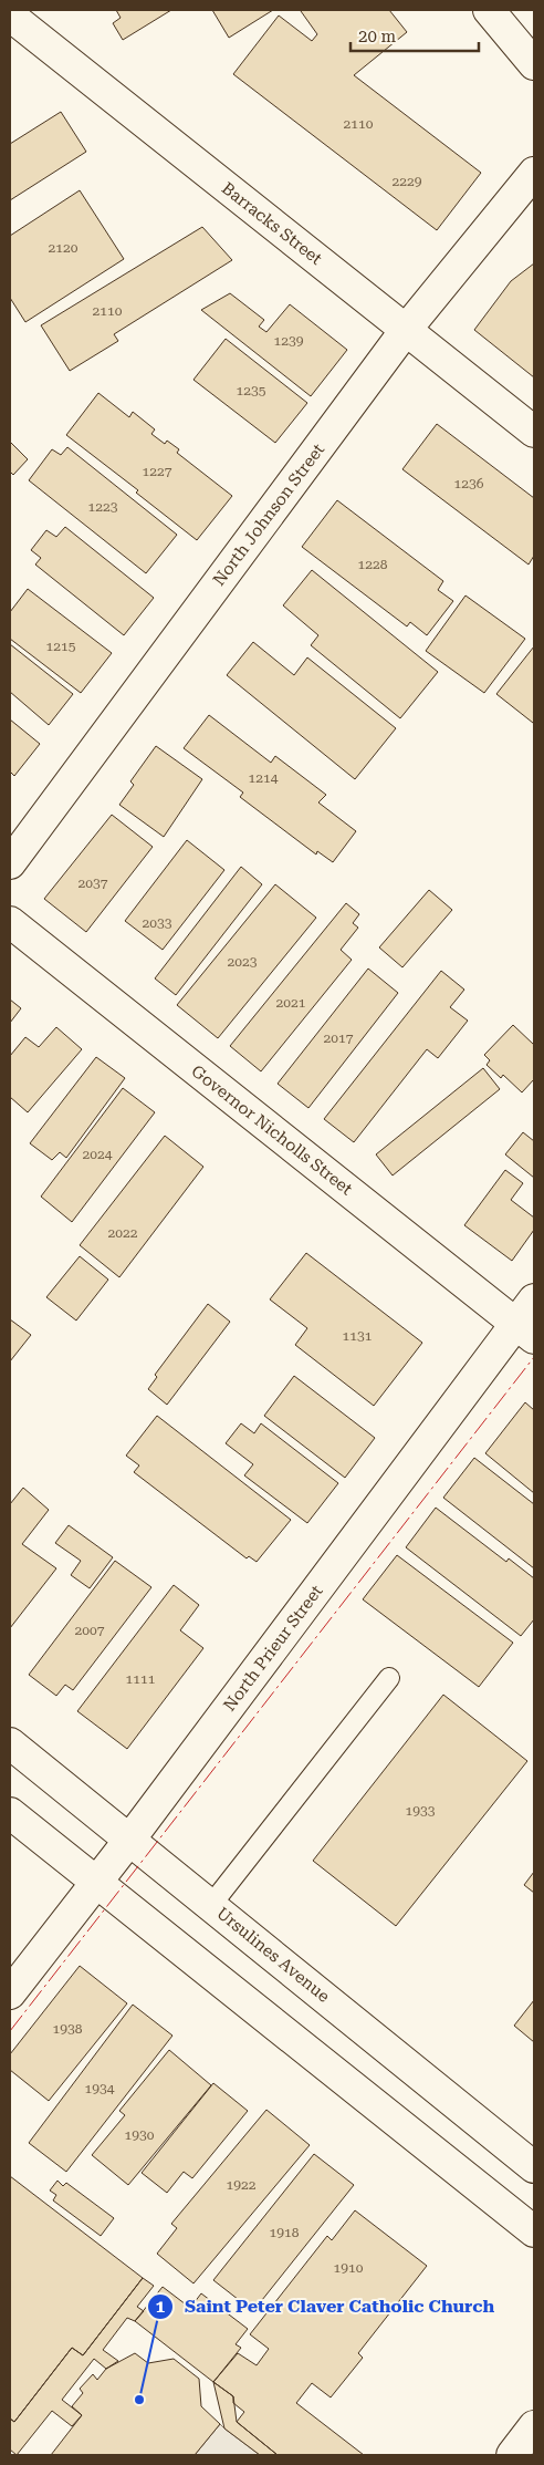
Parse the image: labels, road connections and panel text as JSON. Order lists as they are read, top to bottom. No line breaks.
{"streets":{"street":["Barracks Street","North Johnson Street","Governor Nicholls Street","North Prieur Street","Ursulines Avenue"]},"crossings":[["Barracks Street","North Johnson Street"],["Governor Nicholls Street","North Prieur Street"],["North Prieur Street","Ursulines Avenue"]],"places":["Saint Peter Claver Catholic Church"],"house_numbers":["2110","2229","2120","2110","1239","1235","1227","1236","1223","1228","1215","1214","2037","2033","2023","2021","2017","2024","2022","1131","2007","1111","1933","1938","1934","1930","1922","1918","1910"],"scale_bar":"20 m"}
